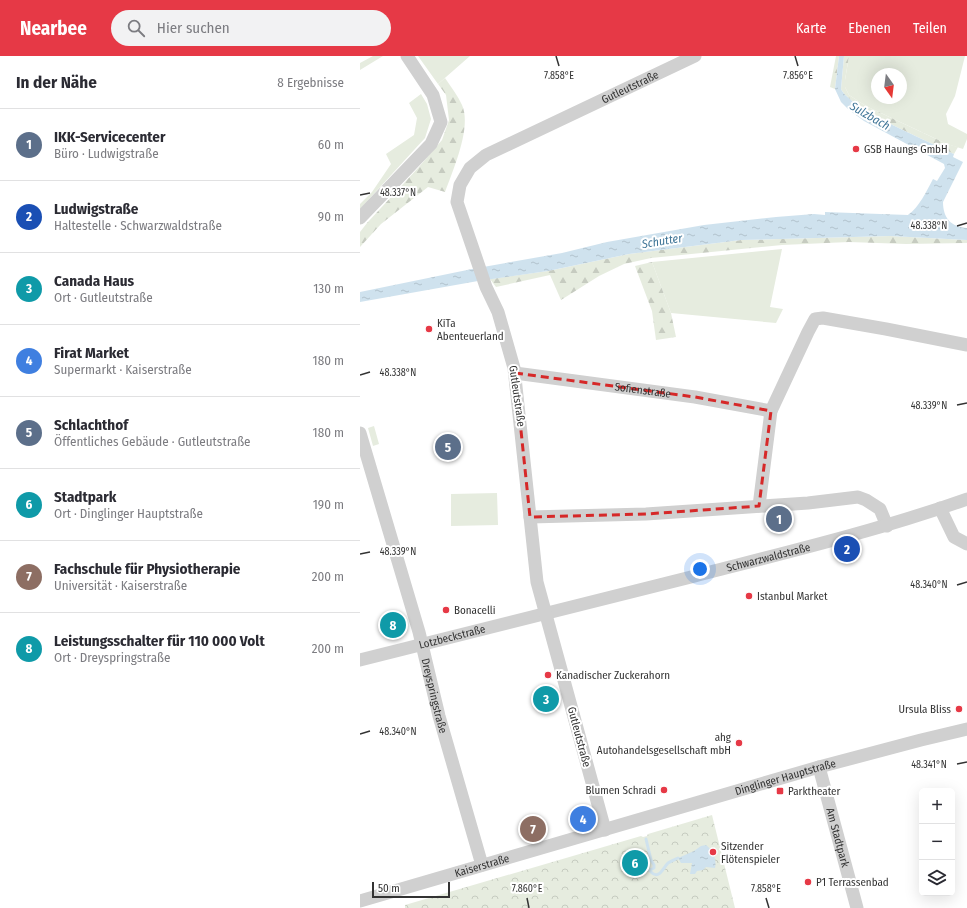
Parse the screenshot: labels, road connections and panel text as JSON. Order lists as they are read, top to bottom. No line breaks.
{"streets":{"street":["Gutleutstraße","Sofienstraße","Schwarzwaldstraße","Lotzbeckstraße","Dreyspringstraße","Dinglinger Hauptstraße","Am Stadtpark","Kaiserstraße"]},"crossings":[["Gutleutstraße","Sofienstraße"],["Gutleutstraße","Schwarzwaldstraße"],["Gutleutstraße","Lotzbeckstraße"],["Gutleutstraße","Dinglinger Hauptstraße"],["Gutleutstraße","Kaiserstraße"],["Schwarzwaldstraße","Lotzbeckstraße"],["Lotzbeckstraße","Dreyspringstraße"],["Dreyspringstraße","Kaiserstraße"],["Dinglinger Hauptstraße","Am Stadtpark"],["Dinglinger Hauptstraße","Kaiserstraße"]],"water":["Sulzbach","Schutter"],"places":{"other":["GSB Haungs GmbH","KiTa Abenteuerland","Istanbul Market","Bonacelli","Kanadischer Zuckerahorn","Ursula Bliss","ahg Autohandelsgesellschaft mbH","Blumen Schradi","Sitzender Flötenspieler","P1 Terrassenbad"],"transit":["Parktheater"]},"scale_bar":"50 m","north":"bottom","page":{"header":"Nearbee","search":"Hier suchen","nav":["Karte","Ebenen","Teilen"],"heading":["In der Nähe","8 Ergebnisse"],"list":[{"mark":"1","name":"IKK-Servicecenter","note":"Büro · Ludwigstraße","value":"60 m"},{"mark":"2","name":"Ludwigstraße","note":"Haltestelle · Schwarzwaldstraße","value":"90 m"},{"mark":"3","name":"Canada Haus","note":"Ort · Gutleutstraße","value":"130 m"},{"mark":"4","name":"Firat Market","note":"Supermarkt · Kaiserstraße","value":"180 m"},{"mark":"5","name":"Schlachthof","note":"Öffentliches Gebäude · Gutleutstraße","value":"180 m"},{"mark":"6","name":"Stadtpark","note":"Ort · Dinglinger Hauptstraße","value":"190 m"},{"mark":"7","name":"Fachschule für Physiotherapie","note":"Universität · Kaiserstraße","value":"200 m"},{"mark":"8","name":"Leistungsschalter für 110 000 Volt","note":"Ort · Dreyspringstraße","value":"200 m"}],"pins":["5","1","2","8","3","4","7","6"],"map_buttons":["+","−"],"scale":"50 m"},"coordinates":["7.858°E","7.856°E","48.337°N","48.338°N","48.339°N","48.340°N","48.341°N","7.860°E"]}
